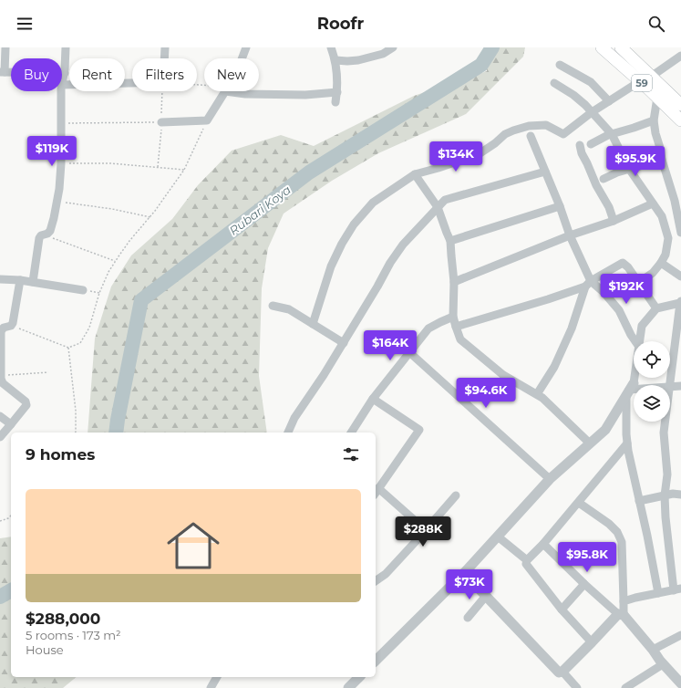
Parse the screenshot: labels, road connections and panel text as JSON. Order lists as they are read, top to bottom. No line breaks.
{"streets":{"main road":["59"]},"water":["Rubari Koya"],"page":{"header":"Roofr","chip":["Buy","Rent","Filters","New"],"price":["$119K","$134K","$95.9K","$192K","$164K","$94.6K","$288K","$95.8K","$73K"],"heading":"9 homes","list":[{"name":"$288,000","note":"5 rooms · 173 m² · House"}]}}
